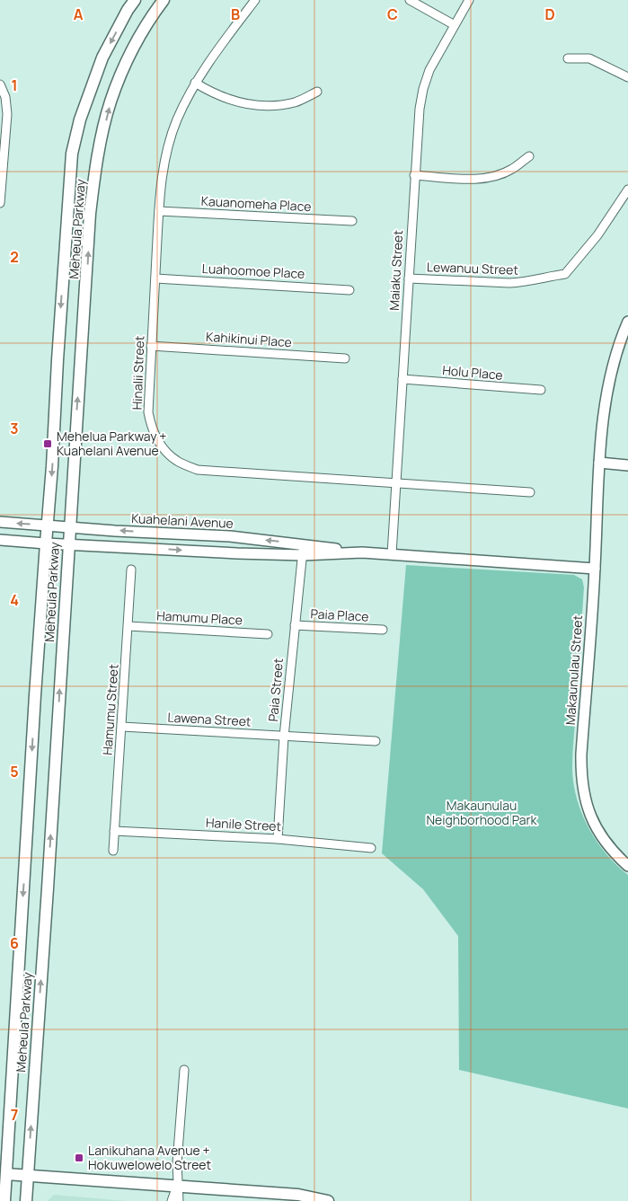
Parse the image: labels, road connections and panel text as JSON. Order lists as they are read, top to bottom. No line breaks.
{"streets":{"main road":["Meheula Parkway"],"street":["Kauanomeha Place","Lewanuu Street","Maiaku Street","Luahoomoe Place","Kahikinui Place","Hinalii Street","Holu Place","Kuahelani Avenue","Paia Place","Hamumu Place","Makaunulau Street","Paia Street","Hamumu Street","Lawena Street","Hanile Street"]},"crossings":[["Kauanomeha Place","Hinalii Street"],["Meheula Parkway","Kuahelani Avenue"],["Lewanuu Street","Maiaku Street"],["Maiaku Street","Hinalii Street"],["Maiaku Street","Holu Place"],["Maiaku Street","Kuahelani Avenue"],["Luahoomoe Place","Hinalii Street"],["Kahikinui Place","Hinalii Street"],["Kuahelani Avenue","Makaunulau Street"],["Kuahelani Avenue","Paia Street"],["Paia Place","Paia Street"],["Hamumu Place","Hamumu Street"],["Paia Street","Lawena Street"],["Paia Street","Hanile Street"],["Hamumu Street","Lawena Street"],["Hamumu Street","Hanile Street"]],"parks":["Makaunulau Neighborhood Park"],"places":{"transit":["Mehelua Parkway + Kuahelani Avenue","Lanikuhana Avenue + Hokuwelowelo Street"]},"grid":{"columns":["A","B","C","D"],"rows":["1","2","3","4","5","6","7"]}}
